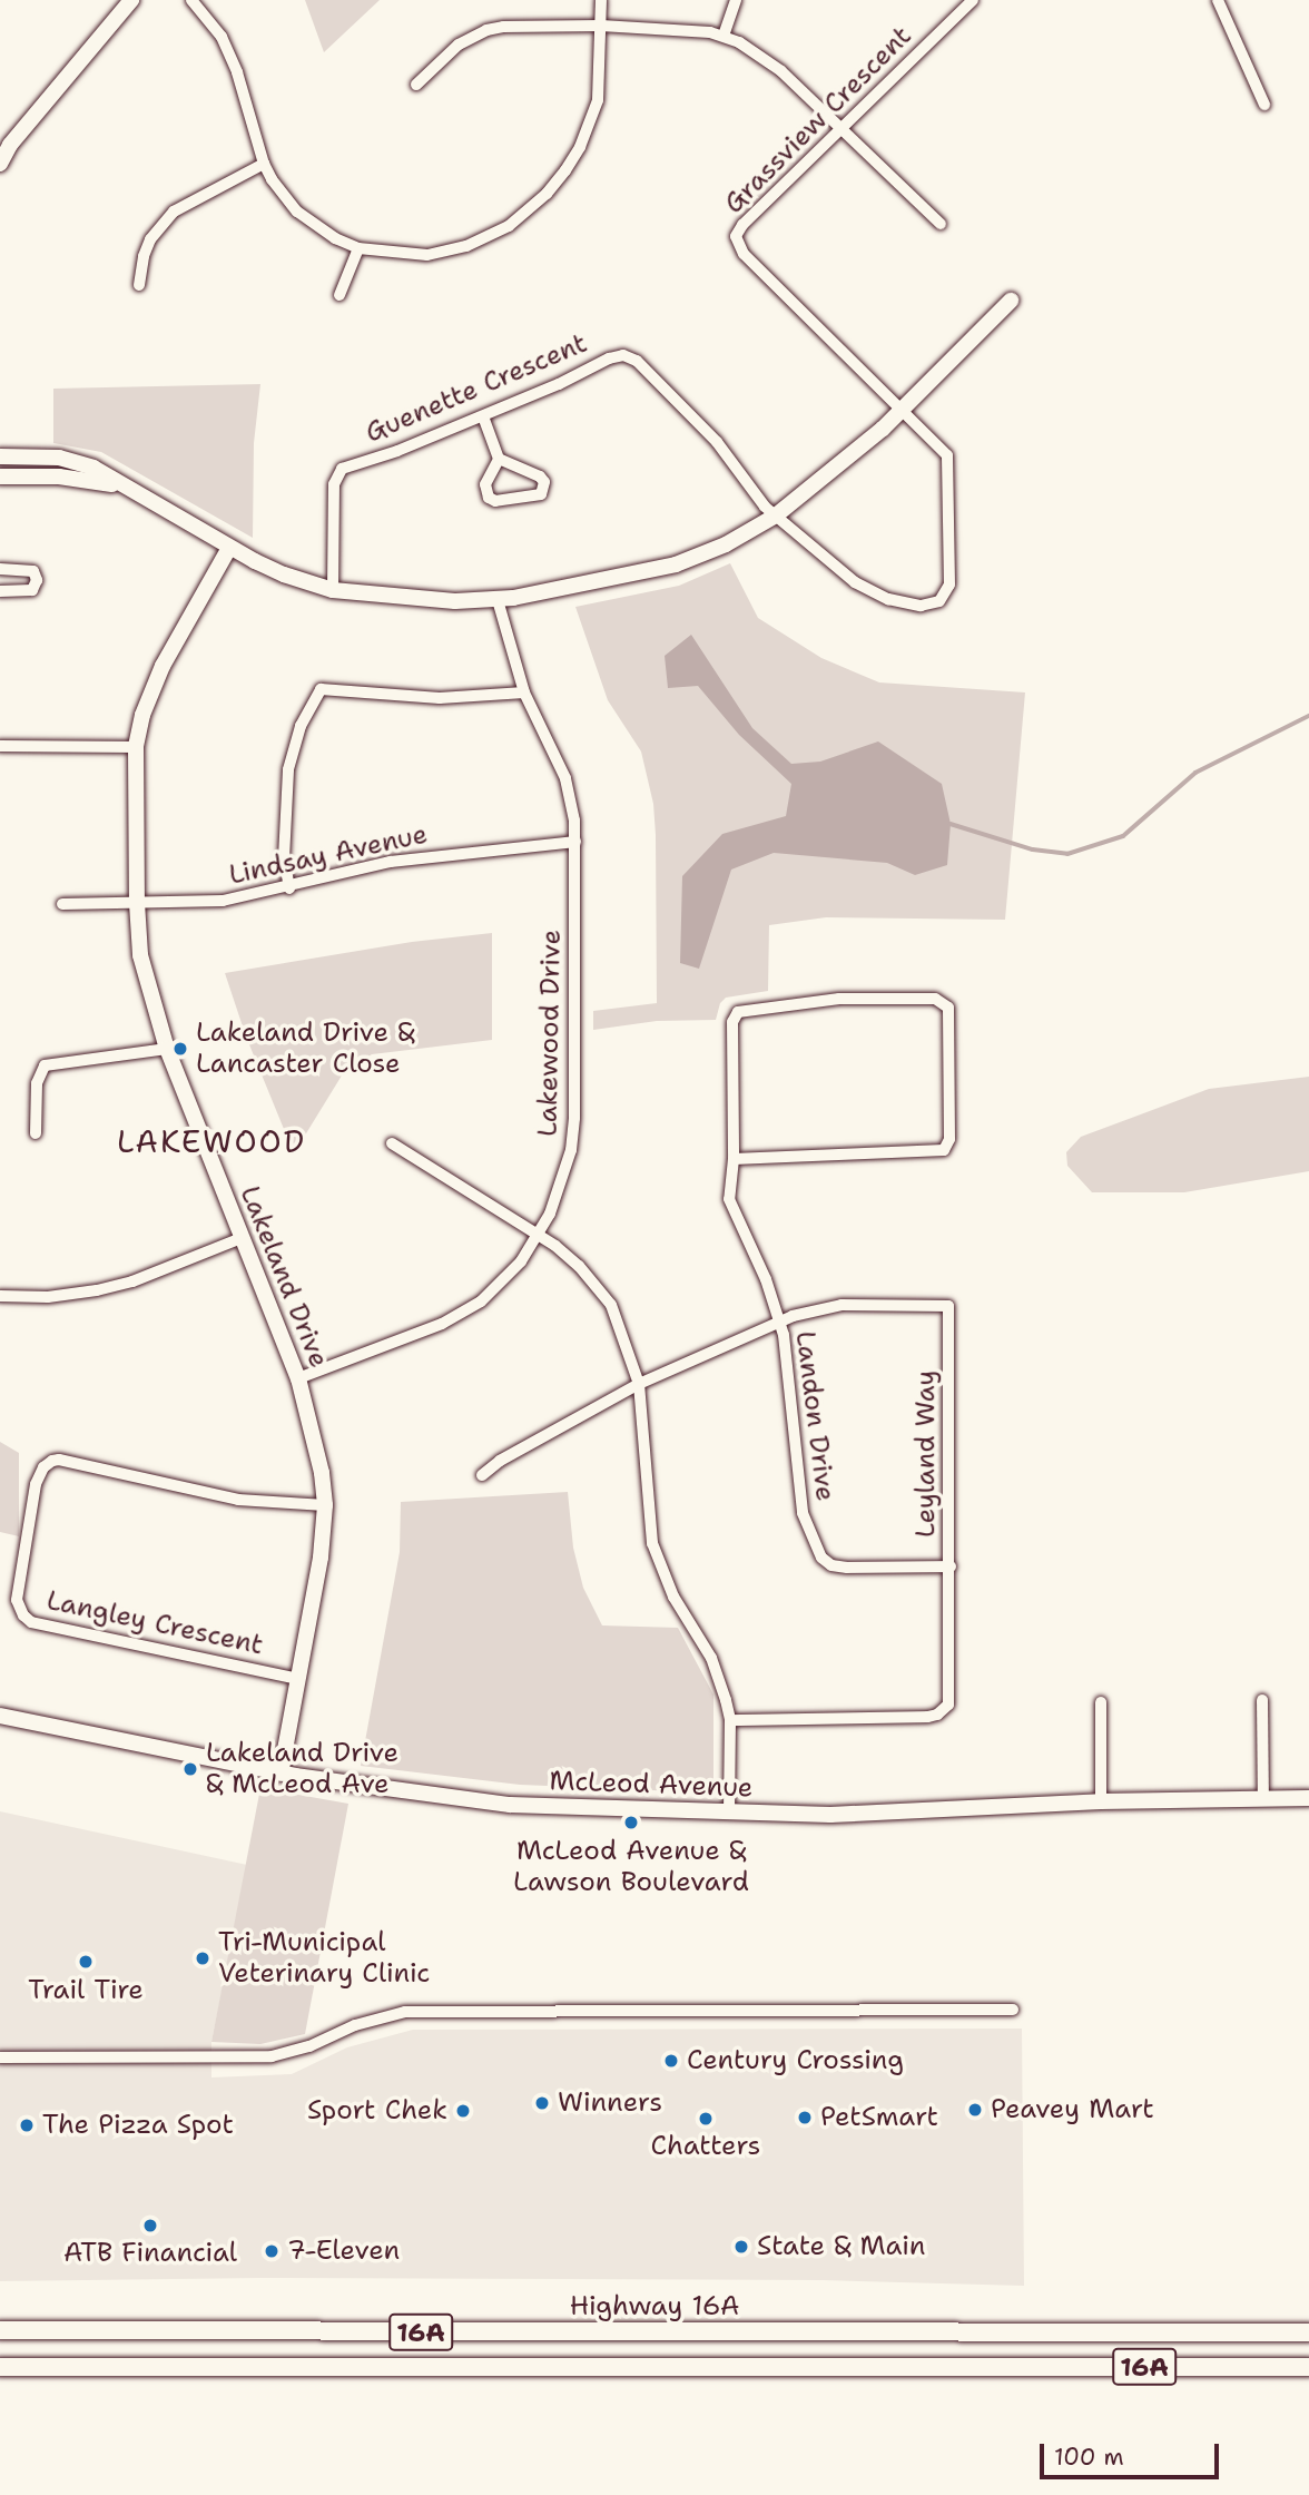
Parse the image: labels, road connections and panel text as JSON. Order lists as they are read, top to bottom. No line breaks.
{"streets":{"main road":["Highway 16A","16A"],"street":["Grassview Crescent","Guenette Crescent","Lindsay Avenue","Lakewood Drive","Lakeland Drive","Landon Drive","Leyland Way","Langley Crescent","McLeod Avenue"]},"crossings":[["Lindsay Avenue","Lakewood Drive"],["Lindsay Avenue","Lakeland Drive"],["Lakewood Drive","Lakeland Drive"],["Lakeland Drive","Langley Crescent"],["Lakeland Drive","McLeod Avenue"],["Landon Drive","Leyland Way"]],"districts":["LAKEWOOD"],"places":["Lakeland Drive & Lancaster Close","Lakeland Drive & McLeod Ave","McLeod Avenue & Lawson Boulevard","Tri-Municipal Veterinary Clinic","Trail Tire","Century Crossing","Winners","Peavey Mart","Sport Chek","PetSmart","Chatters","The Pizza Spot","ATB Financial","State & Main","7-Eleven"],"scale_bar":"100 m"}
